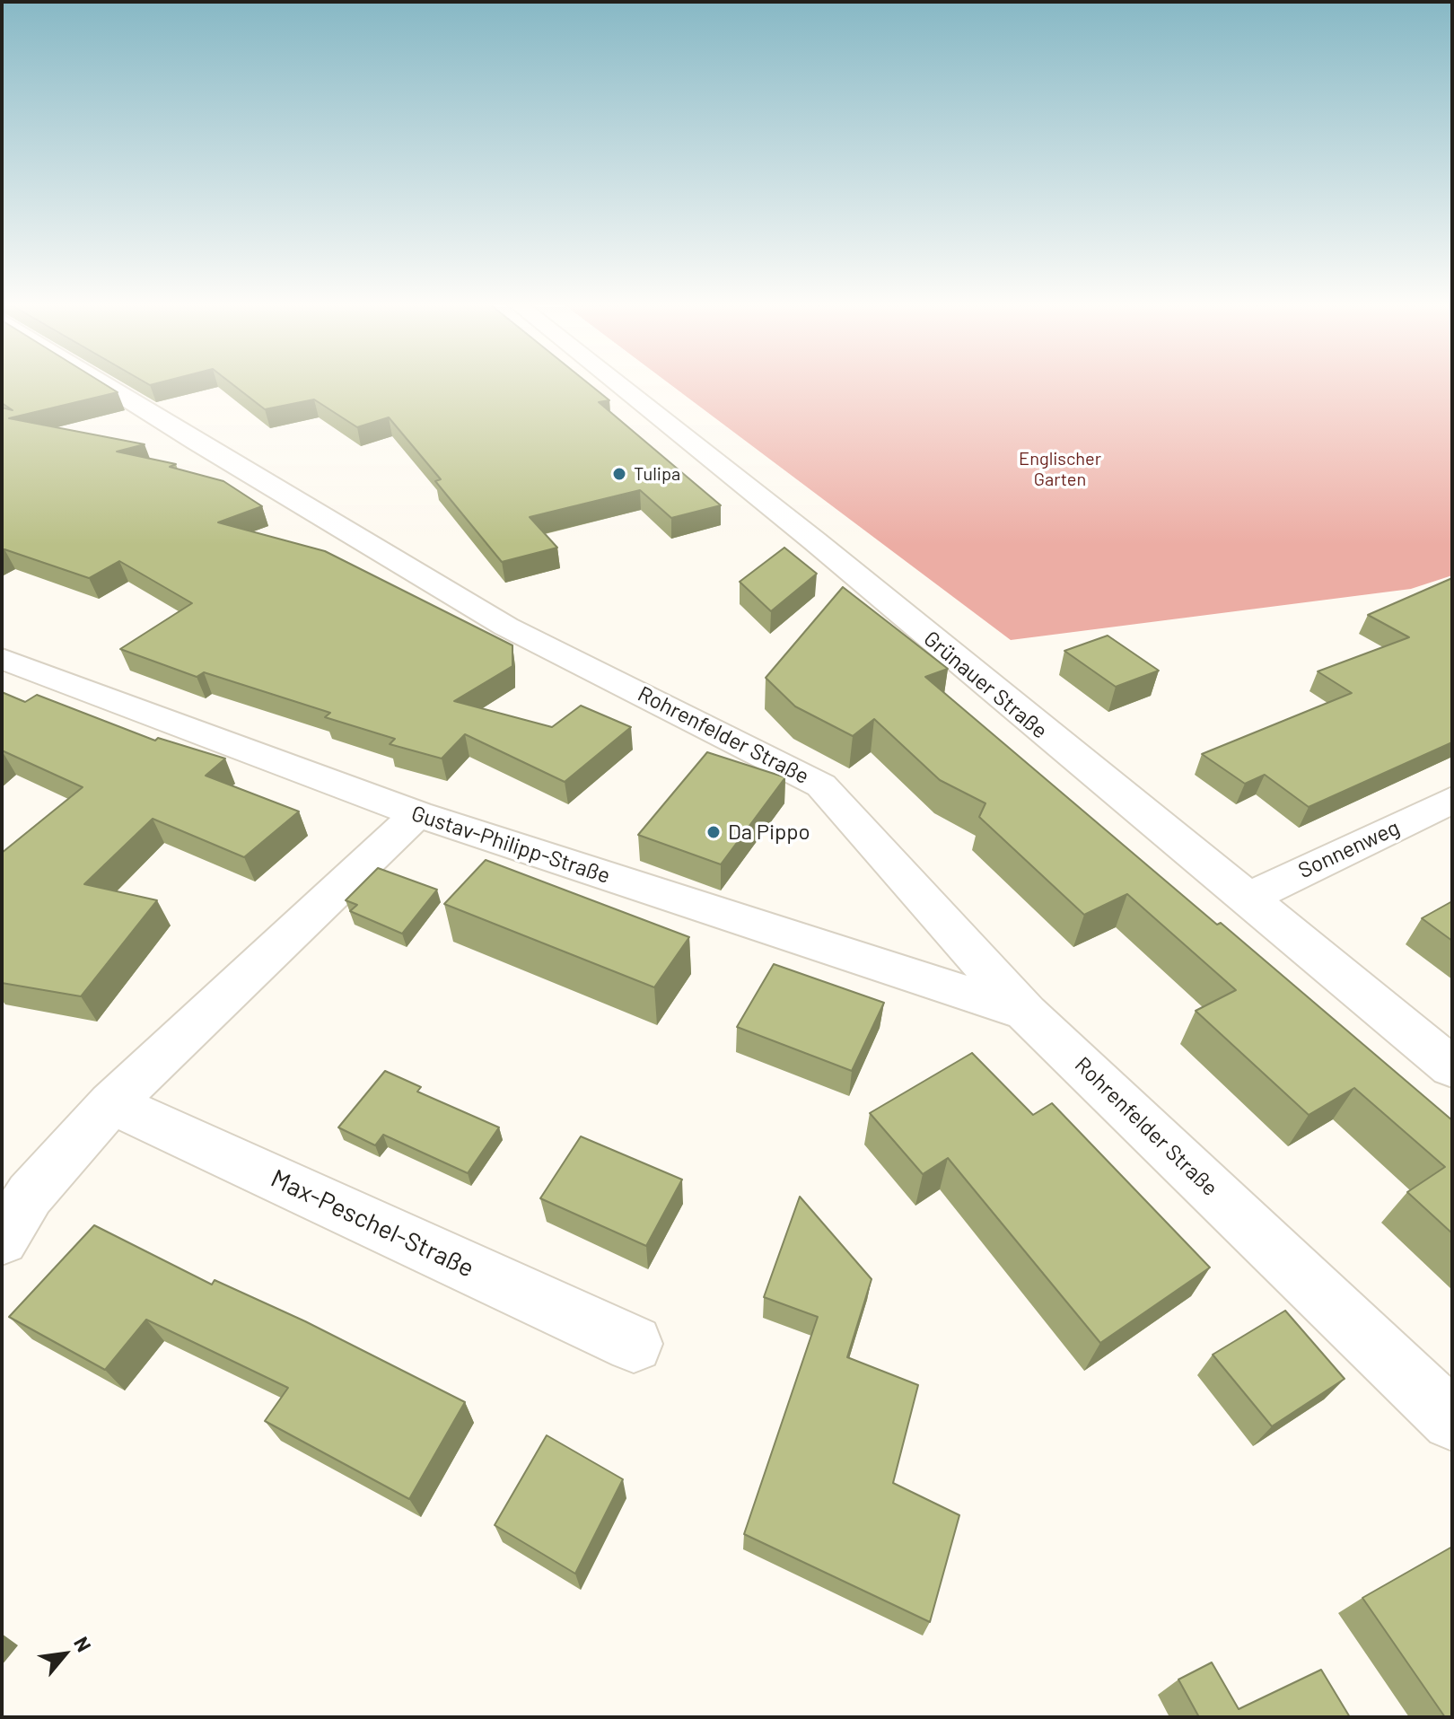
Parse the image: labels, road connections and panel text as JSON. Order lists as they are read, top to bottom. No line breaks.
{"streets":{"street":["Grünauer Straße","Rohrenfelder Straße","Gustav-Philipp-Straße","Sonnenweg","Max-Peschel-Straße"]},"crossings":[["Grünauer Straße","Sonnenweg"],["Rohrenfelder Straße","Gustav-Philipp-Straße"]],"parks":["Englischer Garten"],"places":["Tulipa","Da Pippo"],"north":"top right"}
